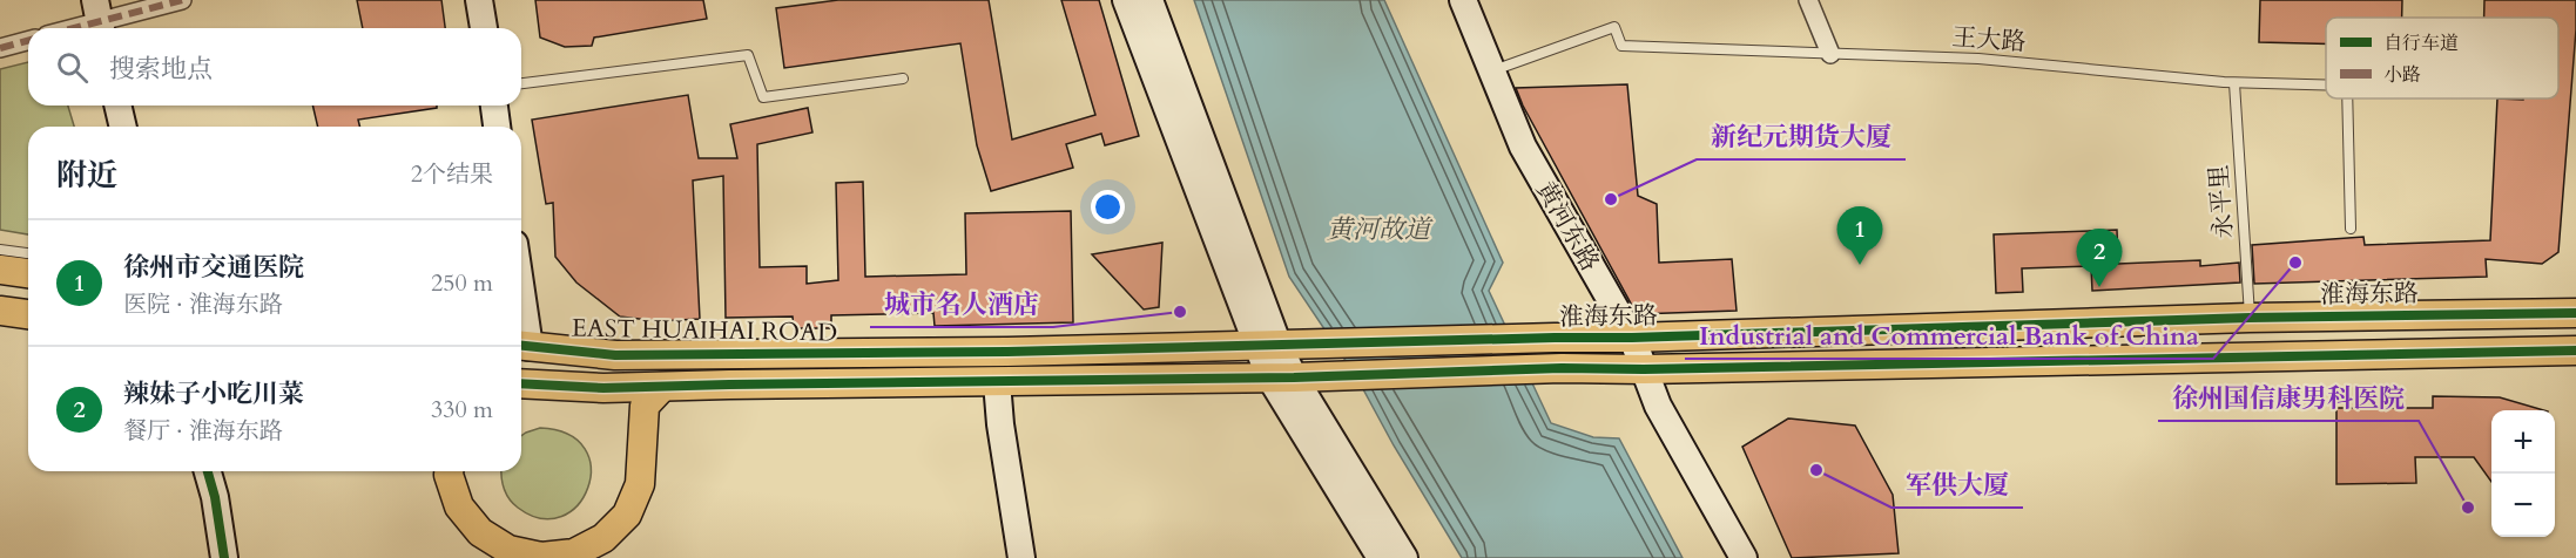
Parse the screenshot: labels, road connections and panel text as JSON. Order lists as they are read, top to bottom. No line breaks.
{"streets":{"main road":["黄河东路","淮海东路","EAST HUAIHAI ROAD"],"lane":["王大路","永平里"]},"crossings":[["王大路","永平里"],["王大路","黄河东路"],["永平里","淮海东路"],["黄河东路","淮海东路"],["淮海东路","EAST HUAIHAI ROAD"]],"water":["黄河故道"],"places":["新纪元期货大厦","Industrial and Commercial Bank of China","城市名人酒店","军供大厦","徐州国信康男科医院"],"legend":["自行车道","小路"],"page":{"search":"搜索地点","heading":["附近","2个结果"],"pins":["1","2"],"list":[{"mark":"1","name":"徐州市交通医院","note":"医院 · 淮海东路","value":"250 m"},{"mark":"2","name":"辣妹子小吃川菜","note":"餐厅 · 淮海东路","value":"330 m"}],"map_buttons":["+","−"]}}
